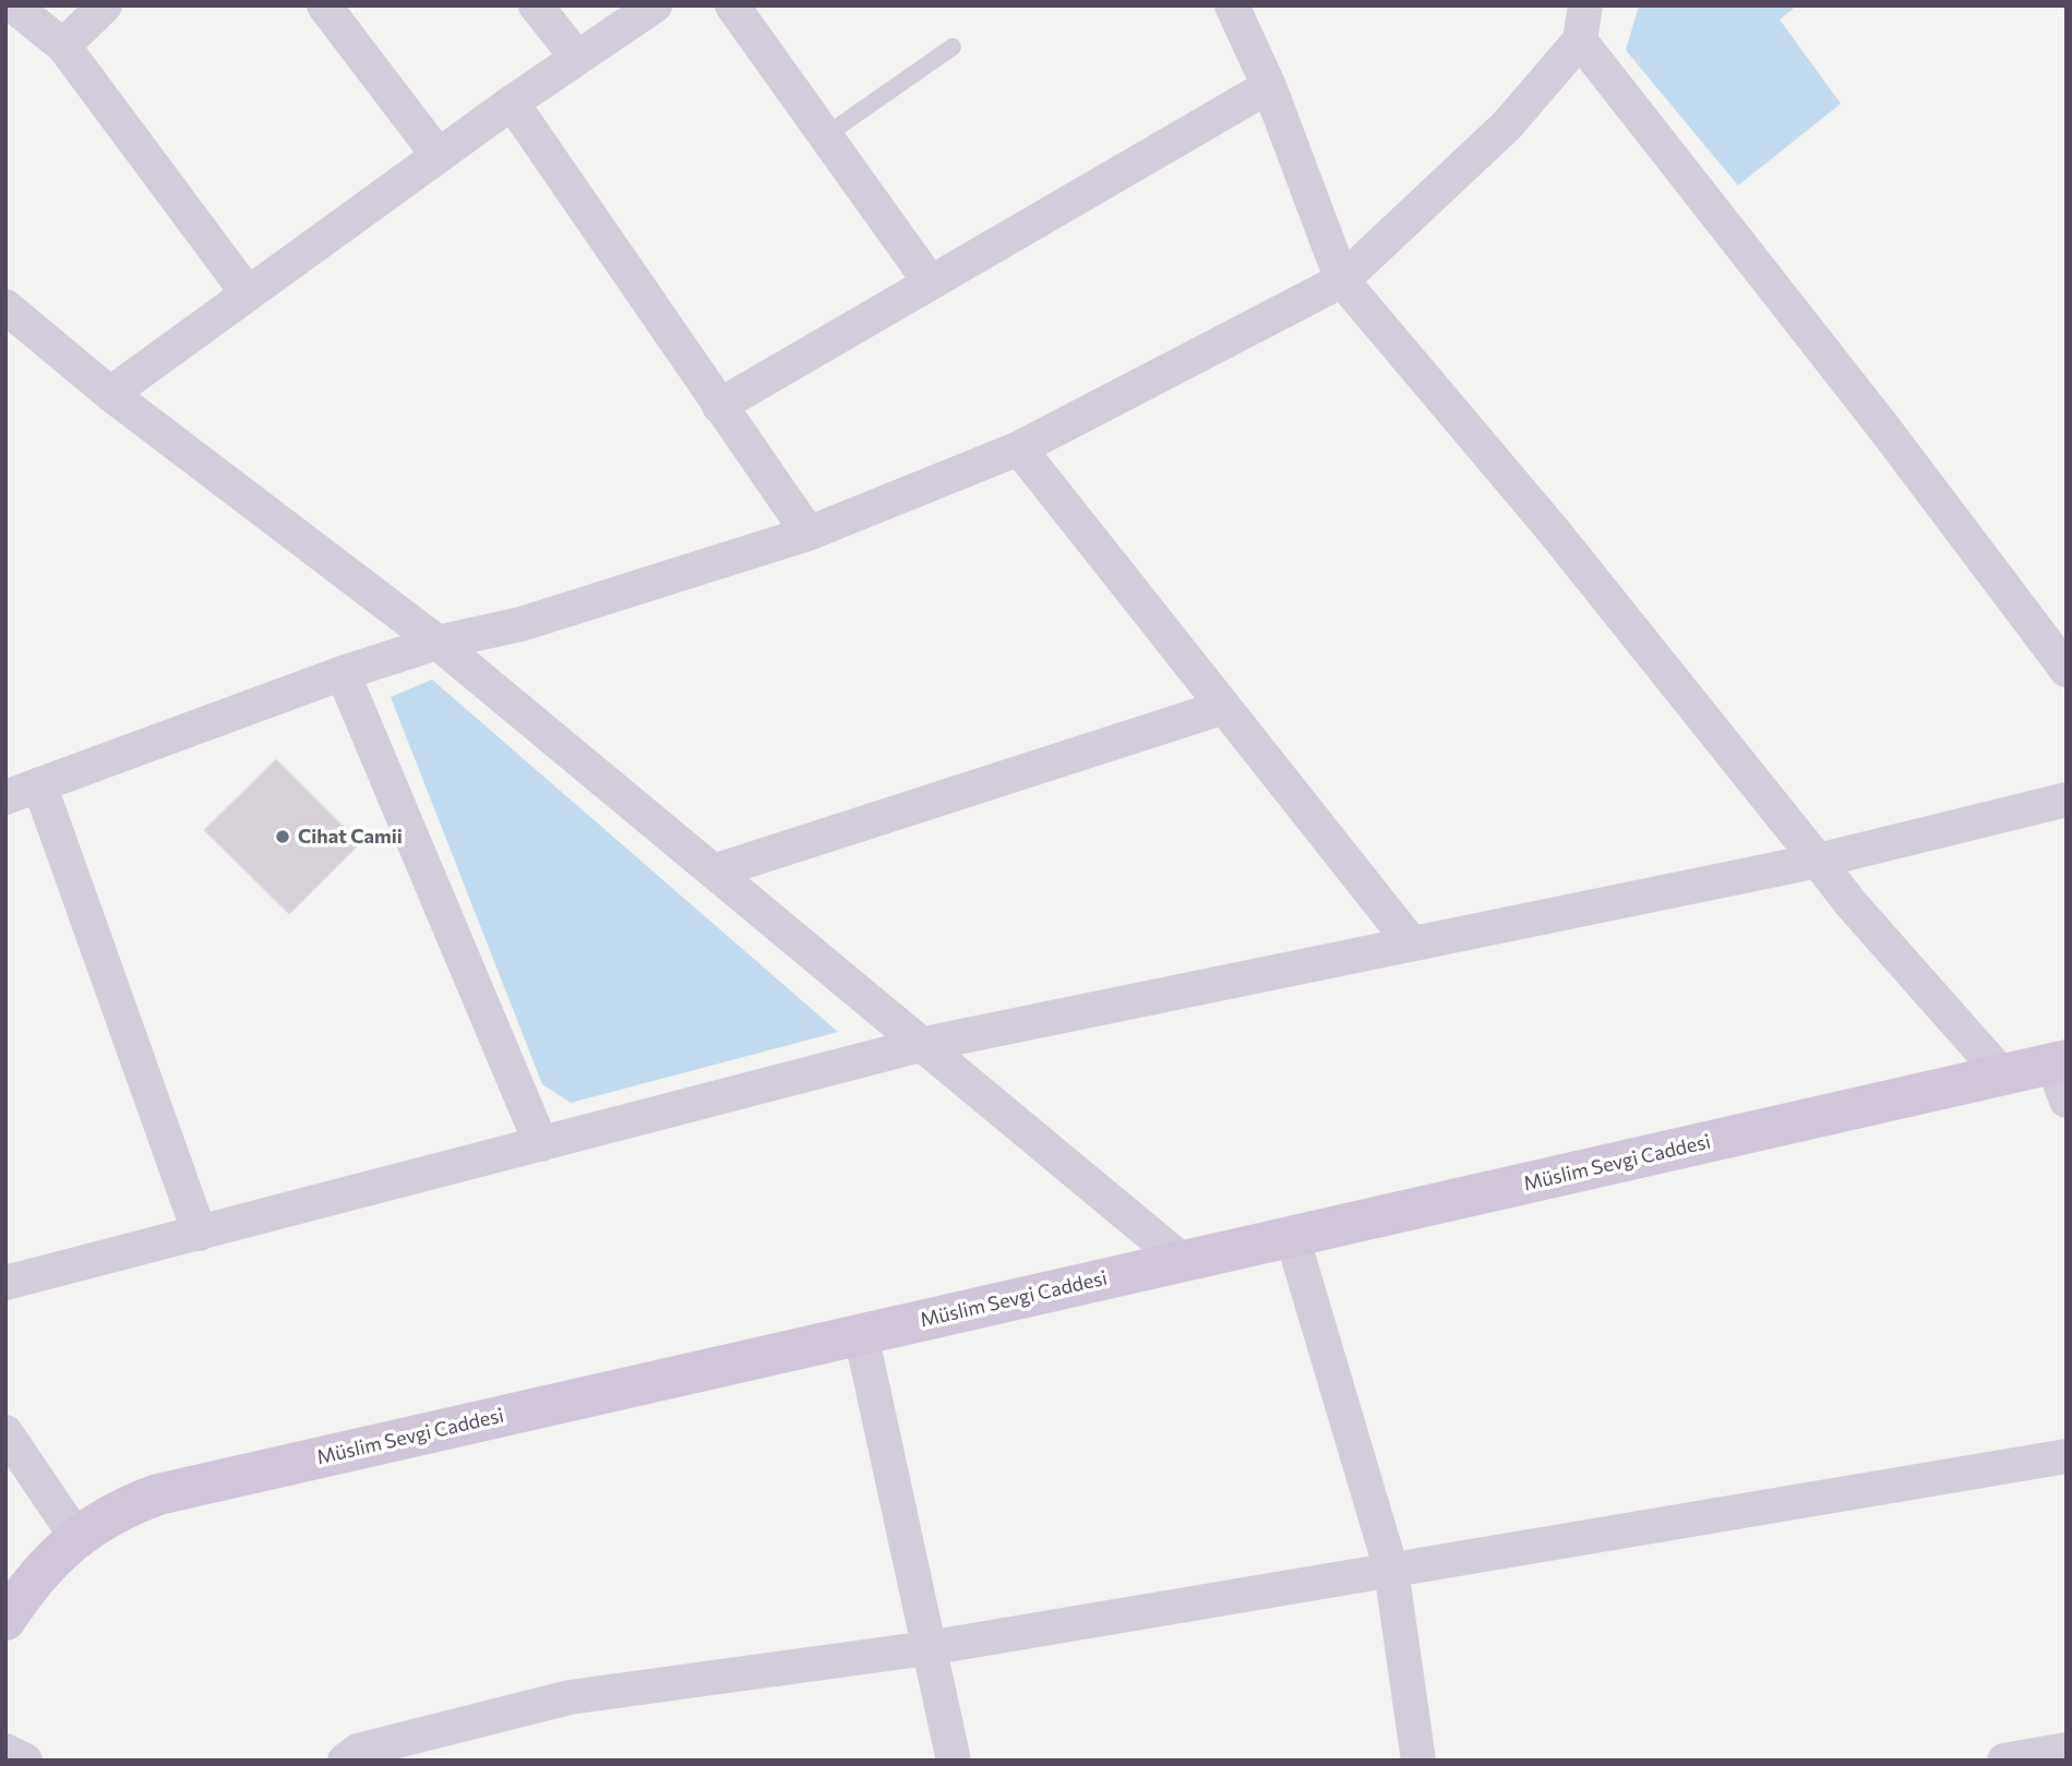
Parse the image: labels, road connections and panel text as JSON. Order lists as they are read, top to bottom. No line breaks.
{"streets":{"street":["Müslim Sevgi Caddesi"]},"places":["Cihat Camii"]}
